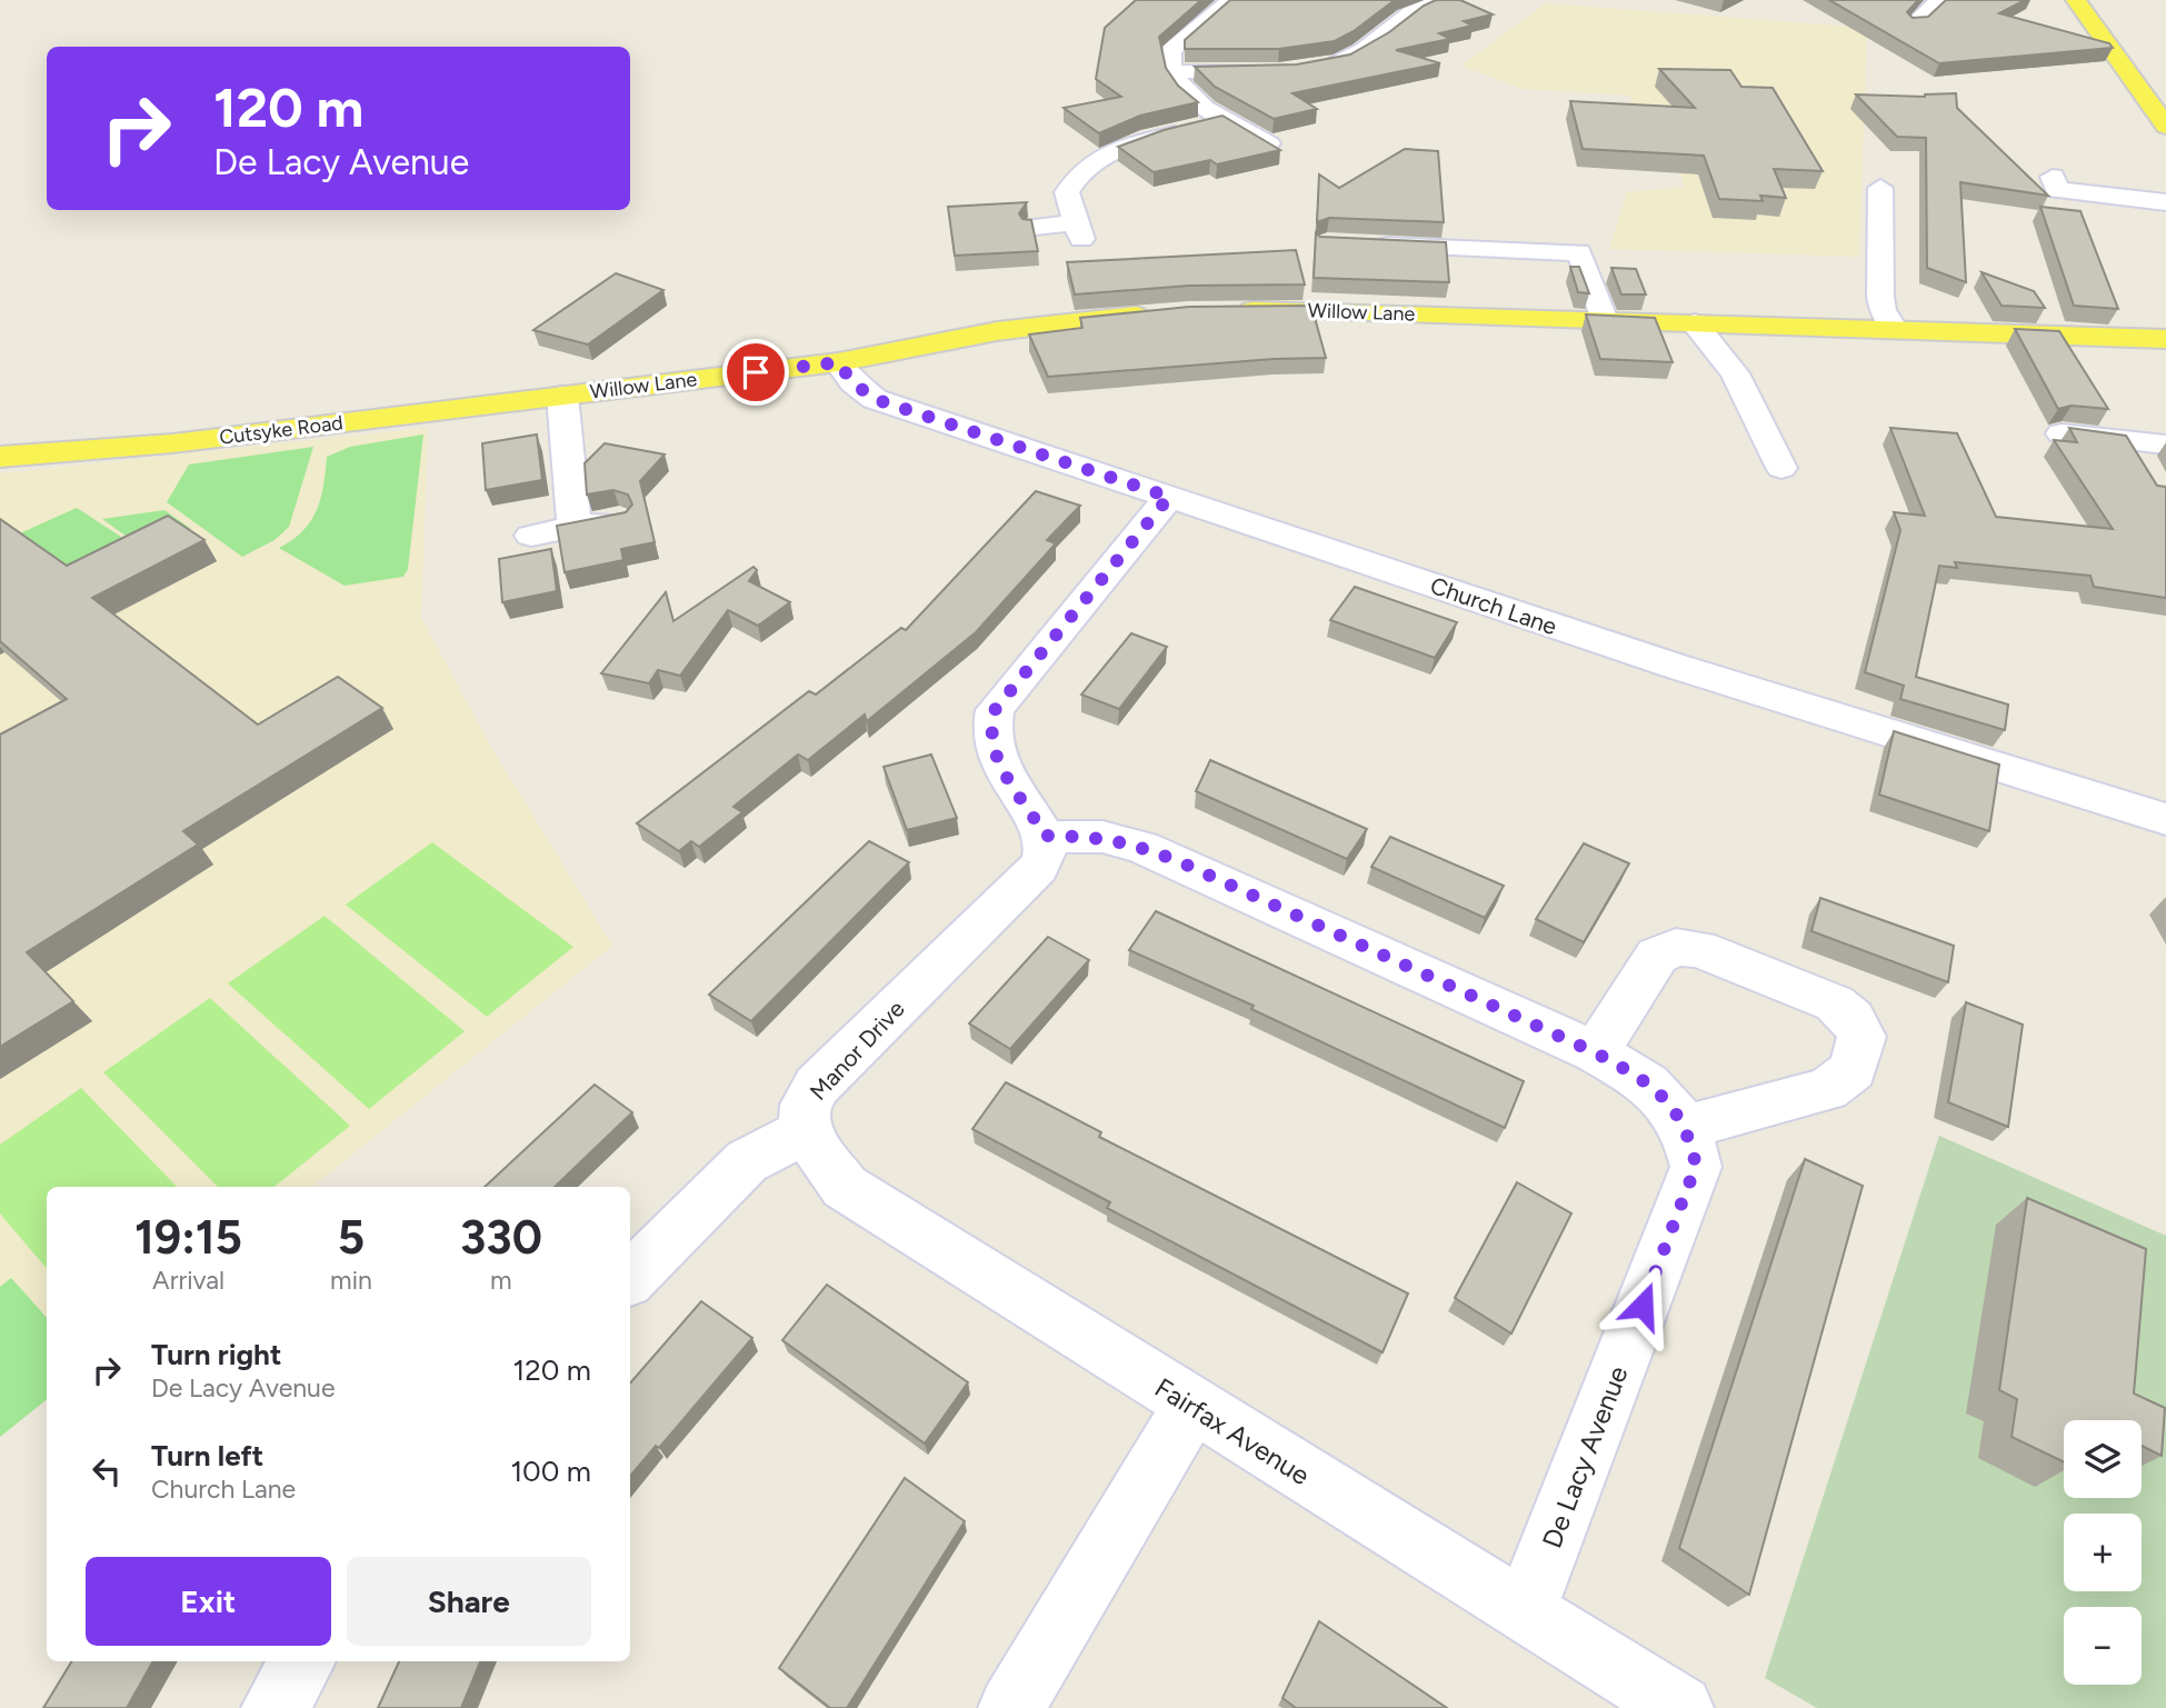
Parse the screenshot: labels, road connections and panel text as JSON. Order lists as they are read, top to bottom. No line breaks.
{"streets":{"main road":["Willow Lane","Cutsyke Road"],"street":["Church Lane","Manor Drive","Fairfax Avenue","De Lacy Avenue"]},"crossings":[["Willow Lane","Cutsyke Road"],["Willow Lane","Church Lane"],["Manor Drive","Fairfax Avenue"],["Manor Drive","De Lacy Avenue"],["Fairfax Avenue","De Lacy Avenue"]],"page":{"turn":["120 m","De Lacy Avenue"],"eta":["19:15","Arrival","5","min","330","m"],"list":[{"name":"Turn right","note":"De Lacy Avenue","value":"120 m"},{"name":"Turn left","note":"Church Lane","value":"100 m"}],"map_buttons":["+","−"],"buttons":["Exit","Share"]}}
